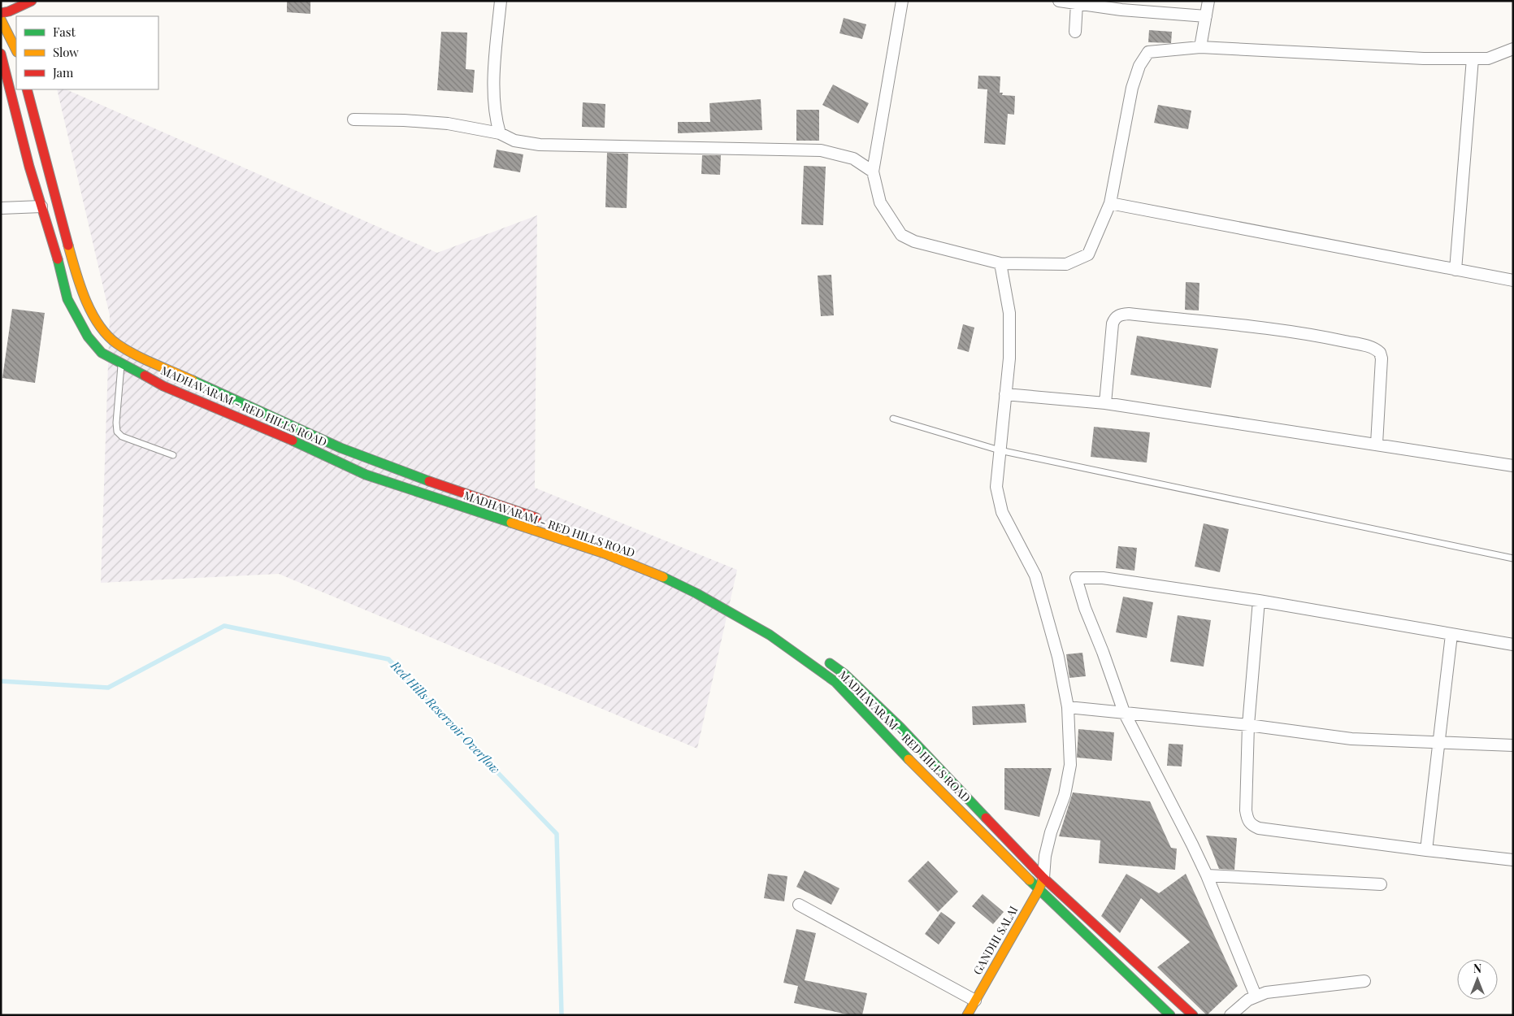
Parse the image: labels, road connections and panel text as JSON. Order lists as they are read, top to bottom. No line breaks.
{"streets":{"main road":["MADHAVARAM - RED HILLS ROAD","GANDHI SALAI"]},"crossings":[["MADHAVARAM - RED HILLS ROAD","GANDHI SALAI"]],"water":["Red Hills Reservoir Overflow"],"legend":["Fast","Slow","Jam"],"north":"top"}
